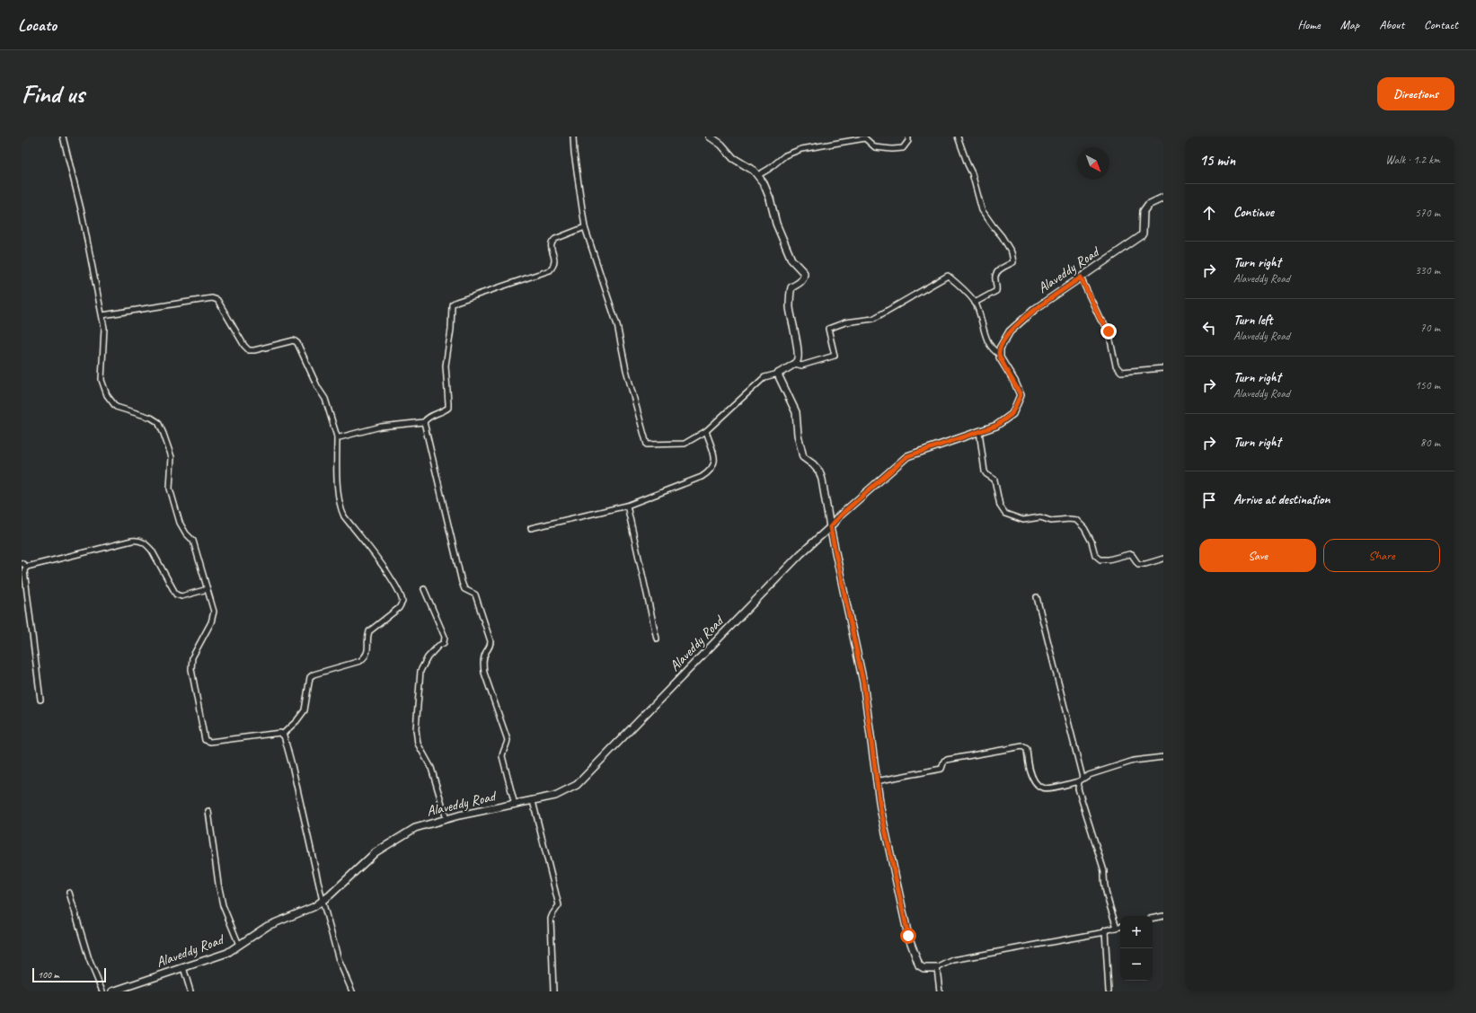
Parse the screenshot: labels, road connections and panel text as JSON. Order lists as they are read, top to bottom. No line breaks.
{"streets":{"street":["Alaveddy Road"]},"scale_bar":"100 m","north":"bottom right","page":{"header":"Locato","nav":["Home","Map","About","Contact"],"buttons":["Directions",["Save","Share"]],"title":"Find us","heading":["15 min","Walk · 1.2 km"],"list":[["Continue","570 m"],["Turn right","Alaveddy Road","330 m"],["Turn left","Alaveddy Road","70 m"],["Turn right","Alaveddy Road","150 m"],["Turn right","80 m"],"Arrive at destination"],"map_buttons":["+","−"],"scale":"100 m"}}
